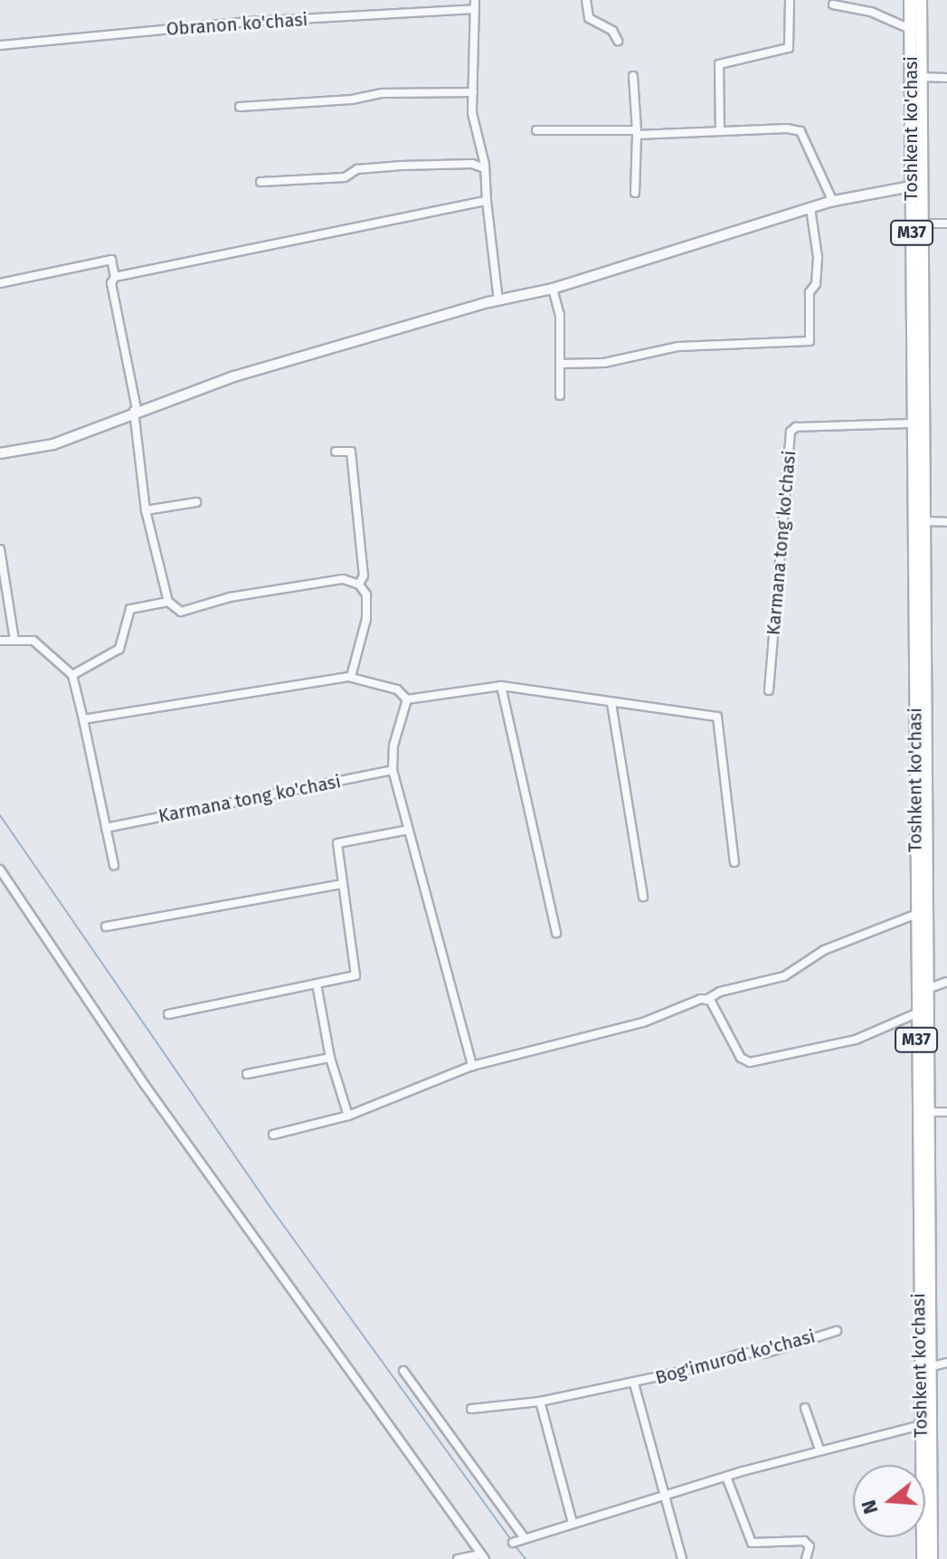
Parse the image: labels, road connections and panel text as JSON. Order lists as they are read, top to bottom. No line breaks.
{"streets":{"highway":["Toshkent ko'chasi","M37"],"street":["Obranon ko'chasi","Karmana tong ko'chasi","Bog'imurod ko'chasi"]},"crossings":[["Toshkent ko'chasi","Karmana tong ko'chasi"]],"north":"left"}
